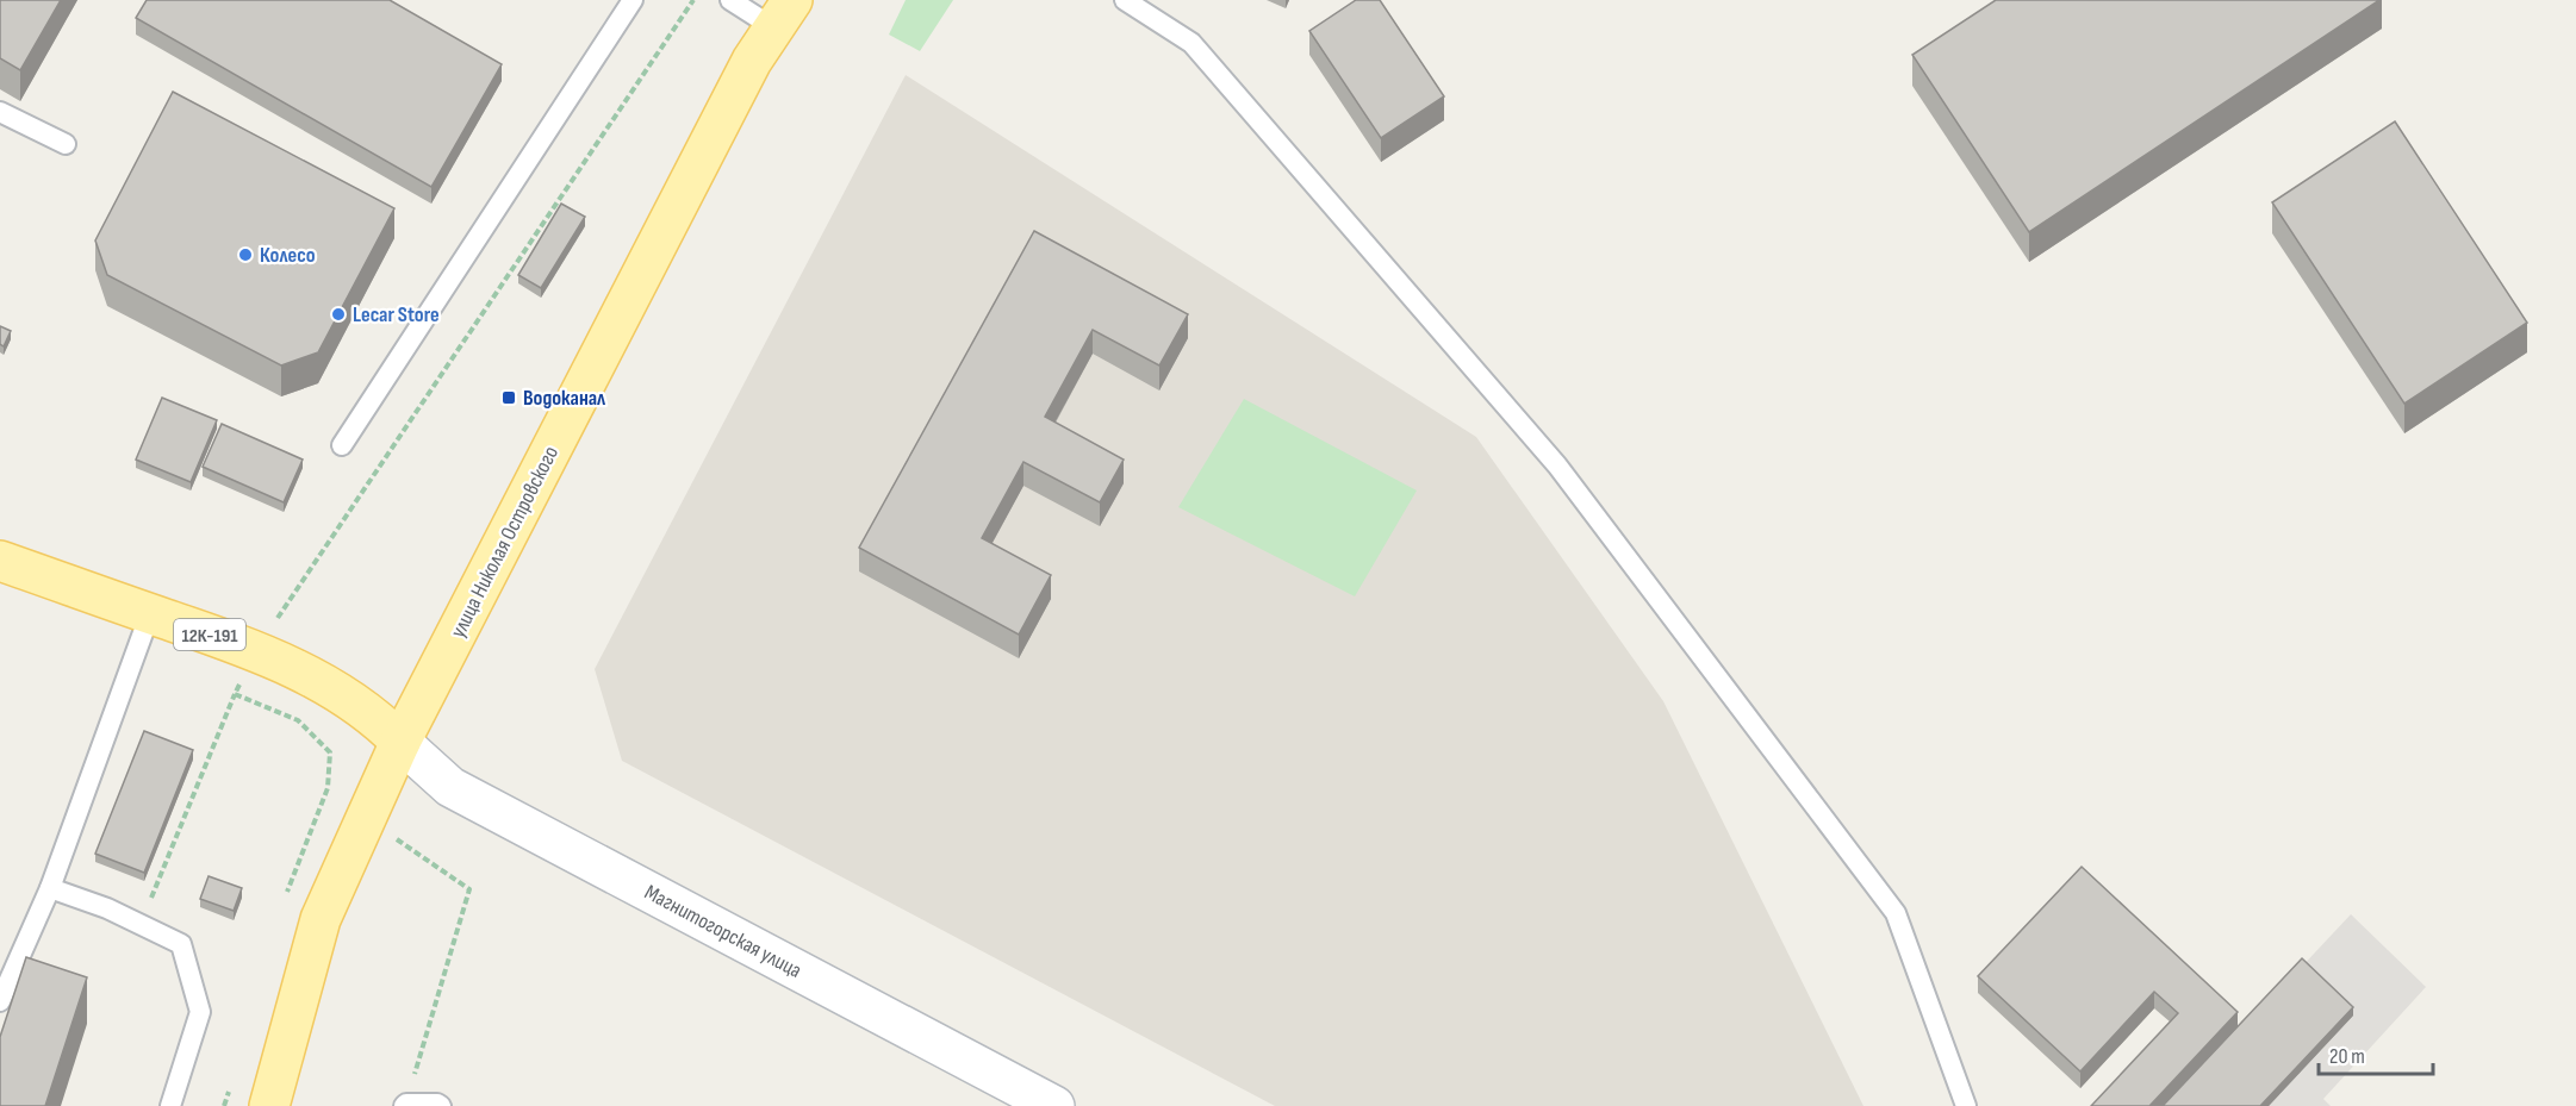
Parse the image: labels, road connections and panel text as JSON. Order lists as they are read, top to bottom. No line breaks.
{"streets":{"main road":["улица Николая Островского","12К-191","Магнитогорская улица"]},"crossings":[["улица Николая Островского","12К-191"],["улица Николая Островского","Магнитогорская улица"],["12К-191","Магнитогорская улица"]],"places":{"other":["Колесо","Lecar Store"],"transit":["Водоканал"]},"scale_bar":"20 m"}
